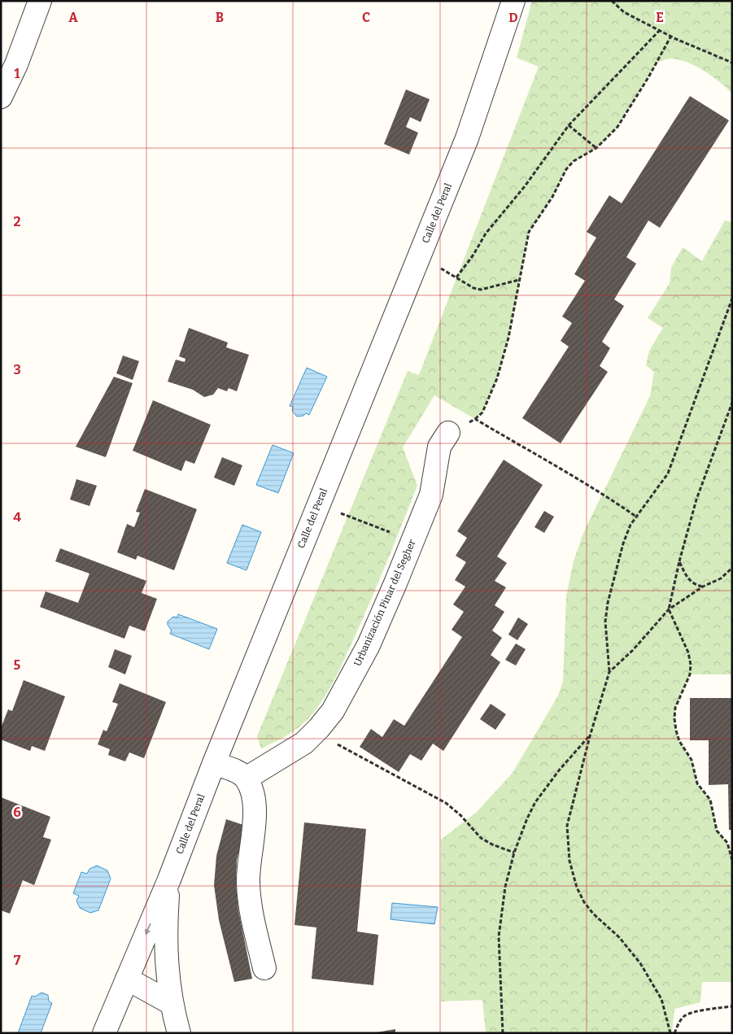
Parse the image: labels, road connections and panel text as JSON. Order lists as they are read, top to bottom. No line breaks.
{"streets":{"street":["Calle del Peral","Urbanización Pinar del Segher"]},"grid":{"columns":["A","B","C","D","E"],"rows":["1","2","3","4","5","6","7"]}}
